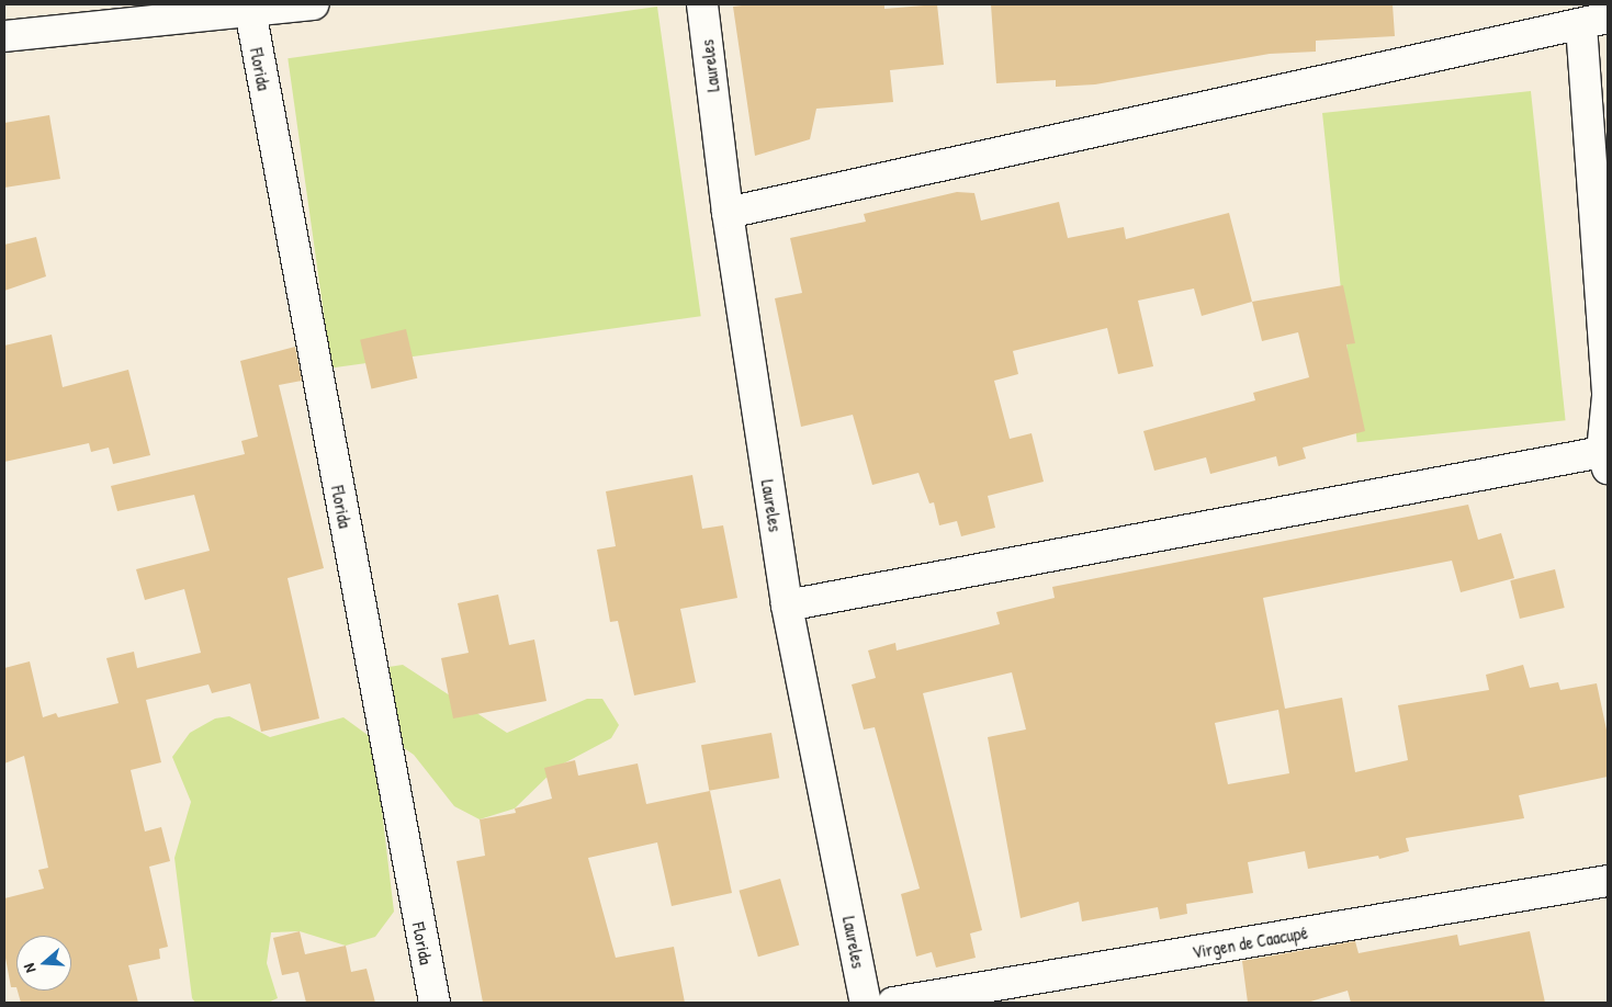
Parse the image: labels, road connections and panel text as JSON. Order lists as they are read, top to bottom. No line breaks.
{"streets":{"street":["Laureles","Florida","Virgen de Caacupé"]},"north":"left"}
